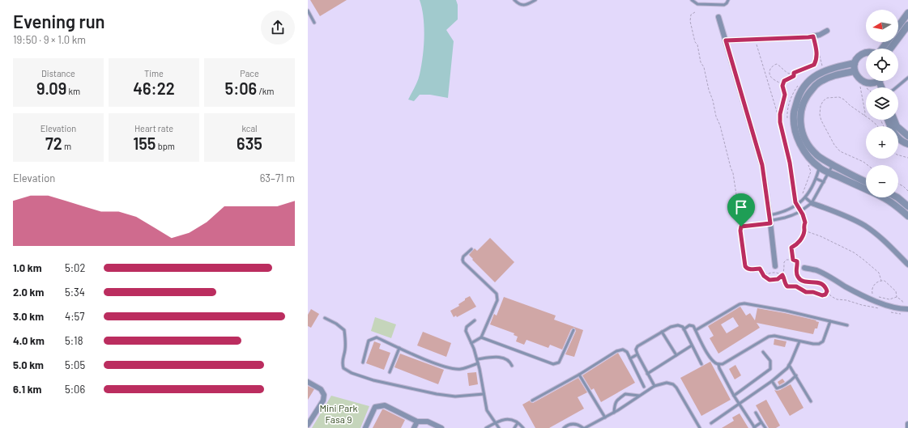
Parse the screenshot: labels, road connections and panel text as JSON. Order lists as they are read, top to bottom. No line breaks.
{"parks":["Mini Park Fasa 9"],"north":"left","page":{"heading":["Evening run","19:50 · 9 × 1.0 km"],"map_buttons":["+","−"],"stats":[["Distance","9.09 km"],["Time","46:22"],["Pace","5:06 /km"],["Elevation","72 m"],["Heart rate","155 bpm"],["kcal","635"]],"chart":["Elevation","63–71 m"],"list":[{"name":"1.0 km","note":"5:02"},{"name":"2.0 km","note":"5:34"},{"name":"3.0 km","note":"4:57"},{"name":"4.0 km","note":"5:18"},{"name":"5.0 km","note":"5:05"},{"name":"6.1 km","note":"5:06"}]}}
